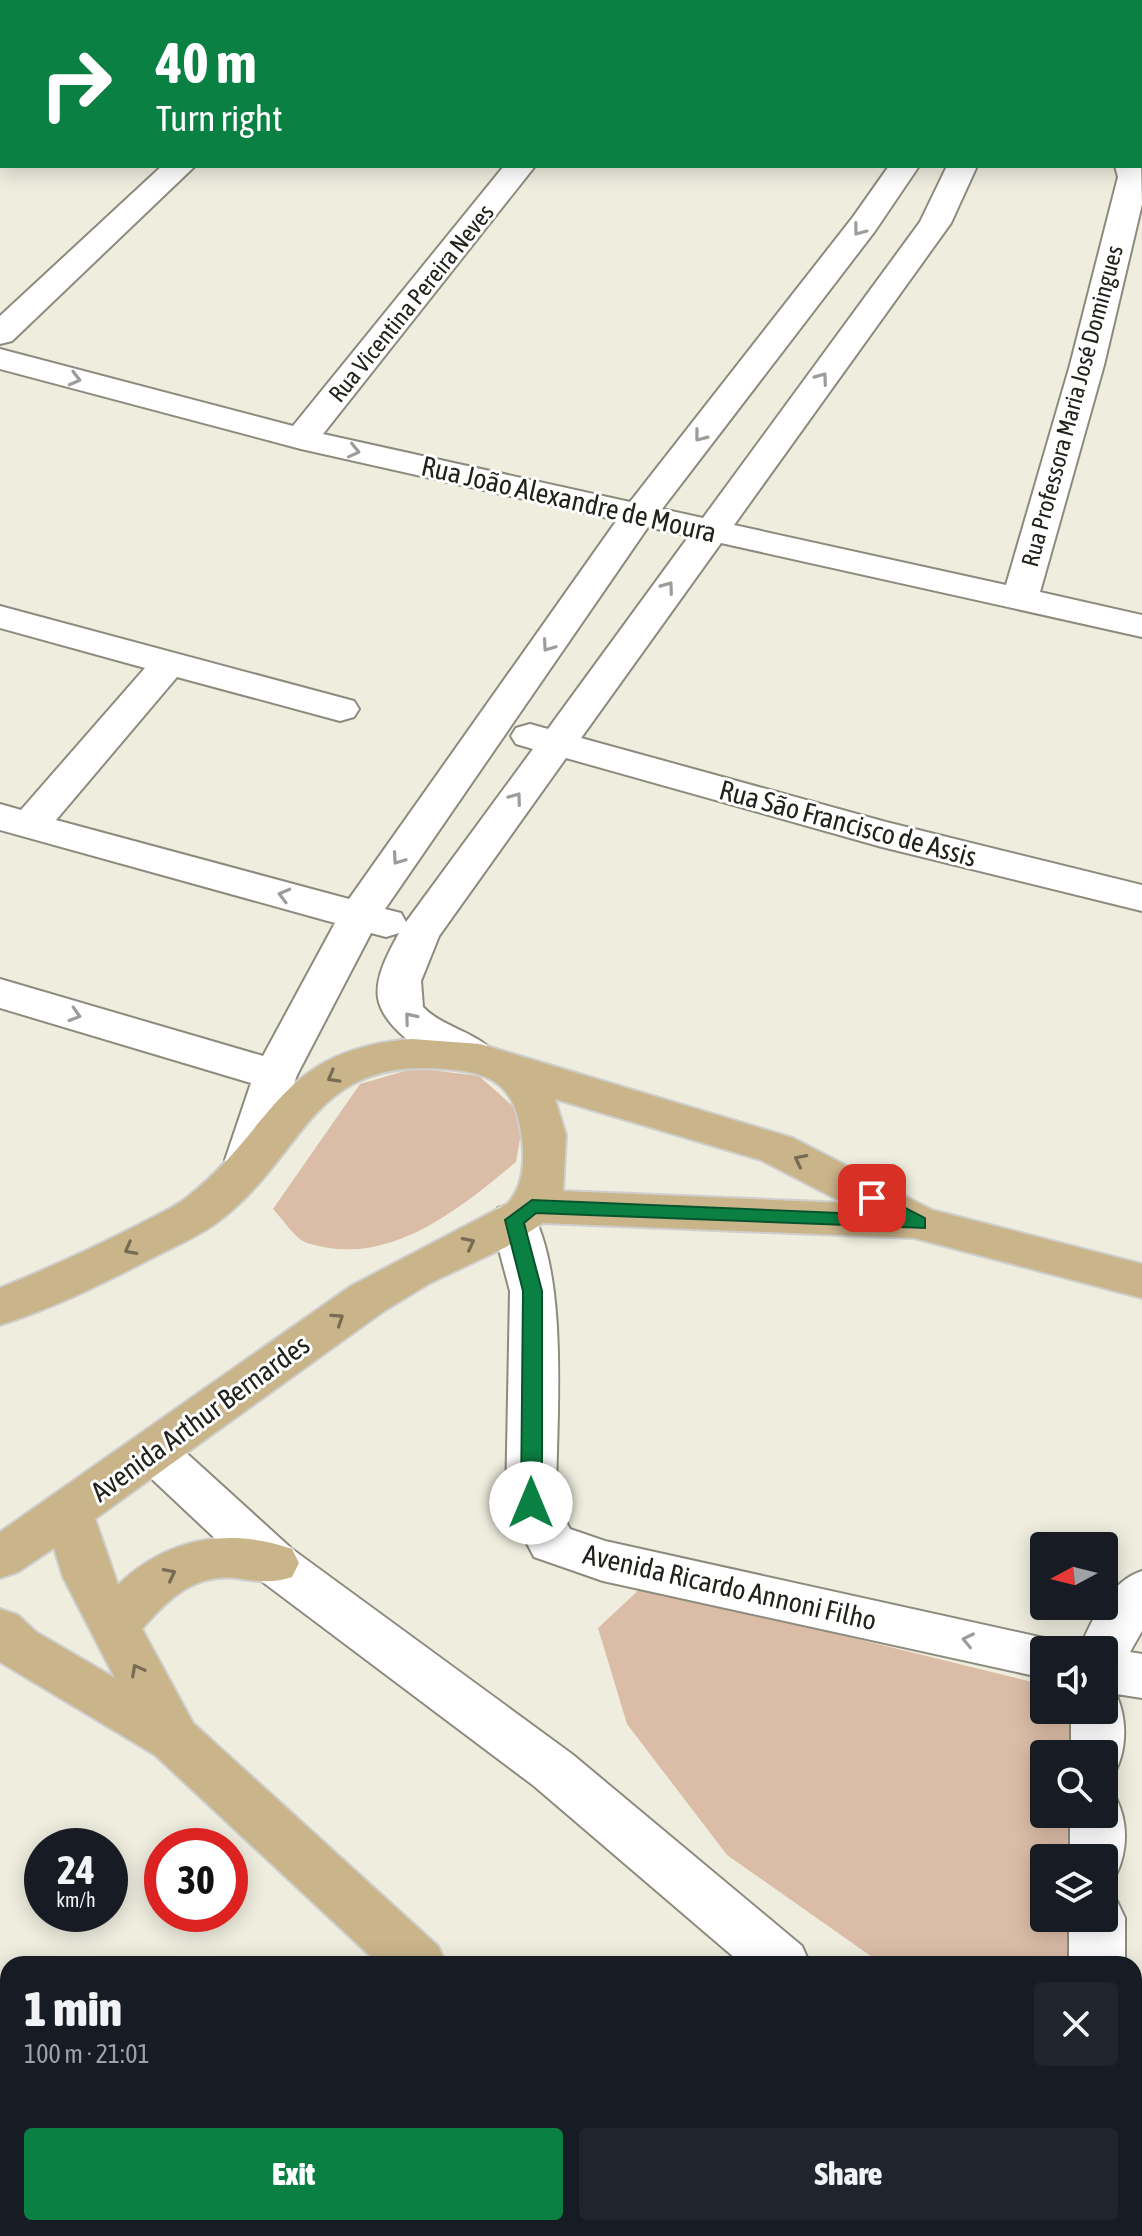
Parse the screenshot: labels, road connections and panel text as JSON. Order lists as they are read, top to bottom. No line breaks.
{"streets":{"main road":["Avenida Arthur Bernardes"],"street":["Rua Vicentina Pereira Neves","Rua Professora Maria José Domingues","Rua João Alexandre de Moura","Rua São Francisco de Assis","Avenida Ricardo Annoni Filho"]},"crossings":[["Rua Vicentina Pereira Neves","Rua João Alexandre de Moura"],["Rua Professora Maria José Domingues","Rua João Alexandre de Moura"],["Avenida Arthur Bernardes","Avenida Ricardo Annoni Filho"]],"north":"left","page":{"turn":["40 m","Turn right"],"speed":"24 km/h","limit":"30","heading":["1 min","100 m · 21:01"],"buttons":["Exit","Share"]}}
